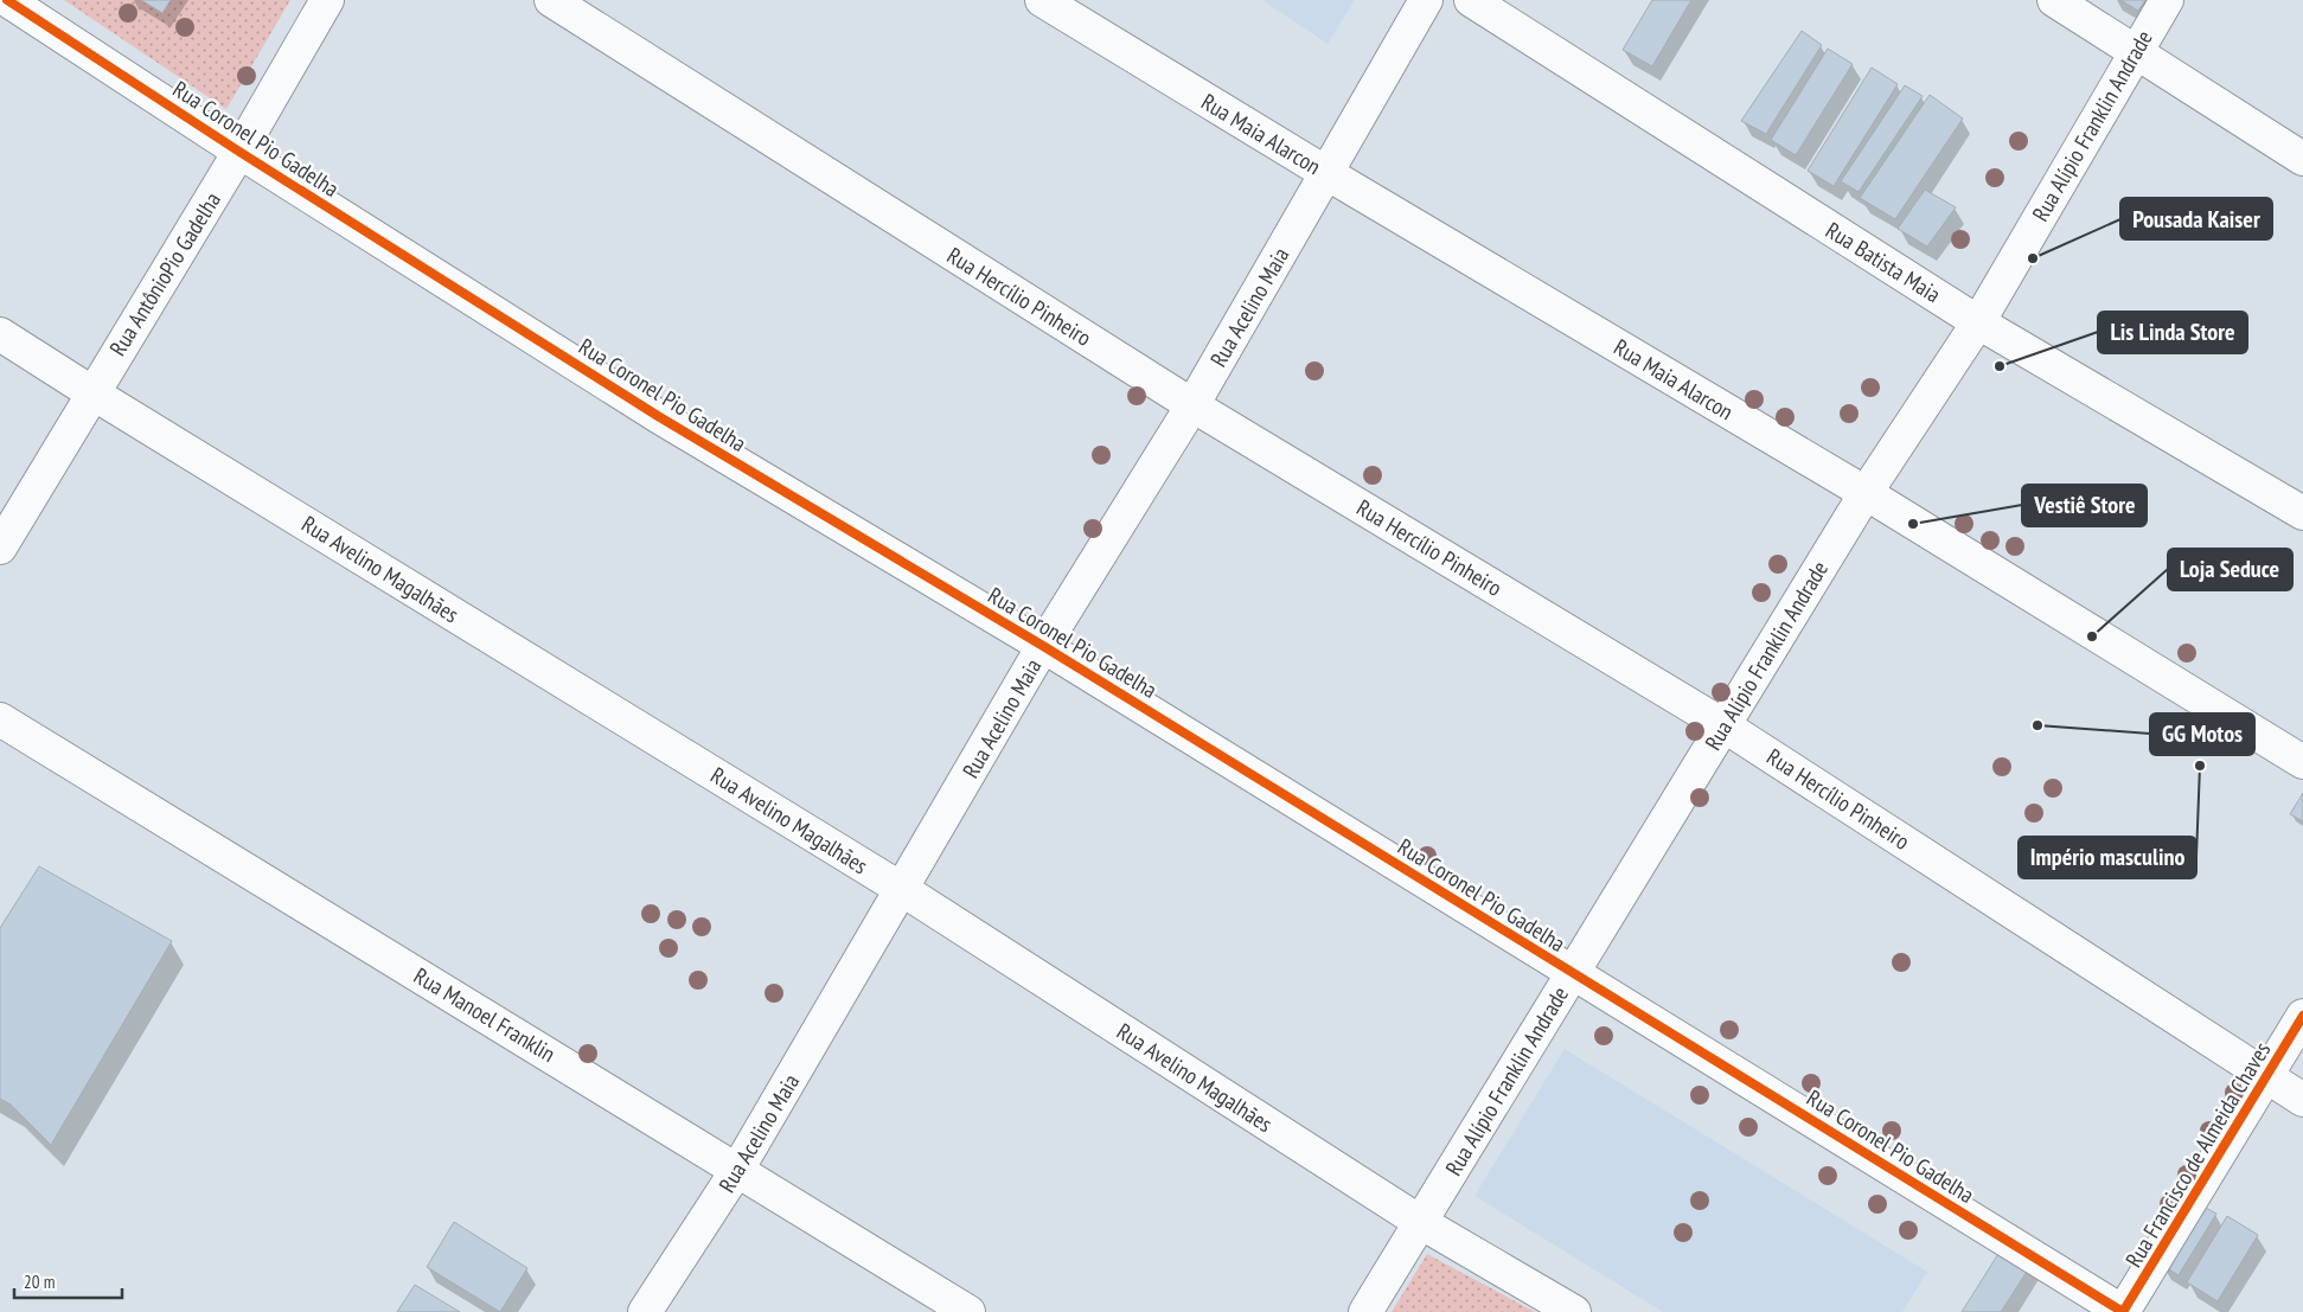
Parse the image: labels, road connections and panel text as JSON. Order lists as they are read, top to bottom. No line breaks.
{"streets":{"street":["Rua Alípio Franklin Andrade","Rua Maia Alarcon","Rua Coronel Pio Gadelha","Rua Batista Maia","Rua AntônioPio Gadelha","Rua Hercílio Pinheiro","Rua Acelino Maia","Rua Avelino Magalhães","Rua Manoel Franklin","Rua Francisco de Almeida Chaves"]},"crossings":[["Rua Alípio Franklin Andrade","Rua Maia Alarcon"],["Rua Alípio Franklin Andrade","Rua Coronel Pio Gadelha"],["Rua Alípio Franklin Andrade","Rua Batista Maia"],["Rua Alípio Franklin Andrade","Rua Hercílio Pinheiro"],["Rua Alípio Franklin Andrade","Rua Avelino Magalhães"],["Rua Maia Alarcon","Rua Acelino Maia"],["Rua Coronel Pio Gadelha","Rua AntônioPio Gadelha"],["Rua Coronel Pio Gadelha","Rua Acelino Maia"],["Rua Coronel Pio Gadelha","Rua Francisco de Almeida Chaves"],["Rua AntônioPio Gadelha","Rua Avelino Magalhães"],["Rua Hercílio Pinheiro","Rua Acelino Maia"],["Rua Hercílio Pinheiro","Rua Francisco de Almeida Chaves"],["Rua Acelino Maia","Rua Avelino Magalhães"],["Rua Acelino Maia","Rua Manoel Franklin"]],"places":["Pousada Kaiser","Lis Linda Store","Vestiê Store","Loja Seduce","GG Motos","Império masculino"],"scale_bar":"20 m"}
